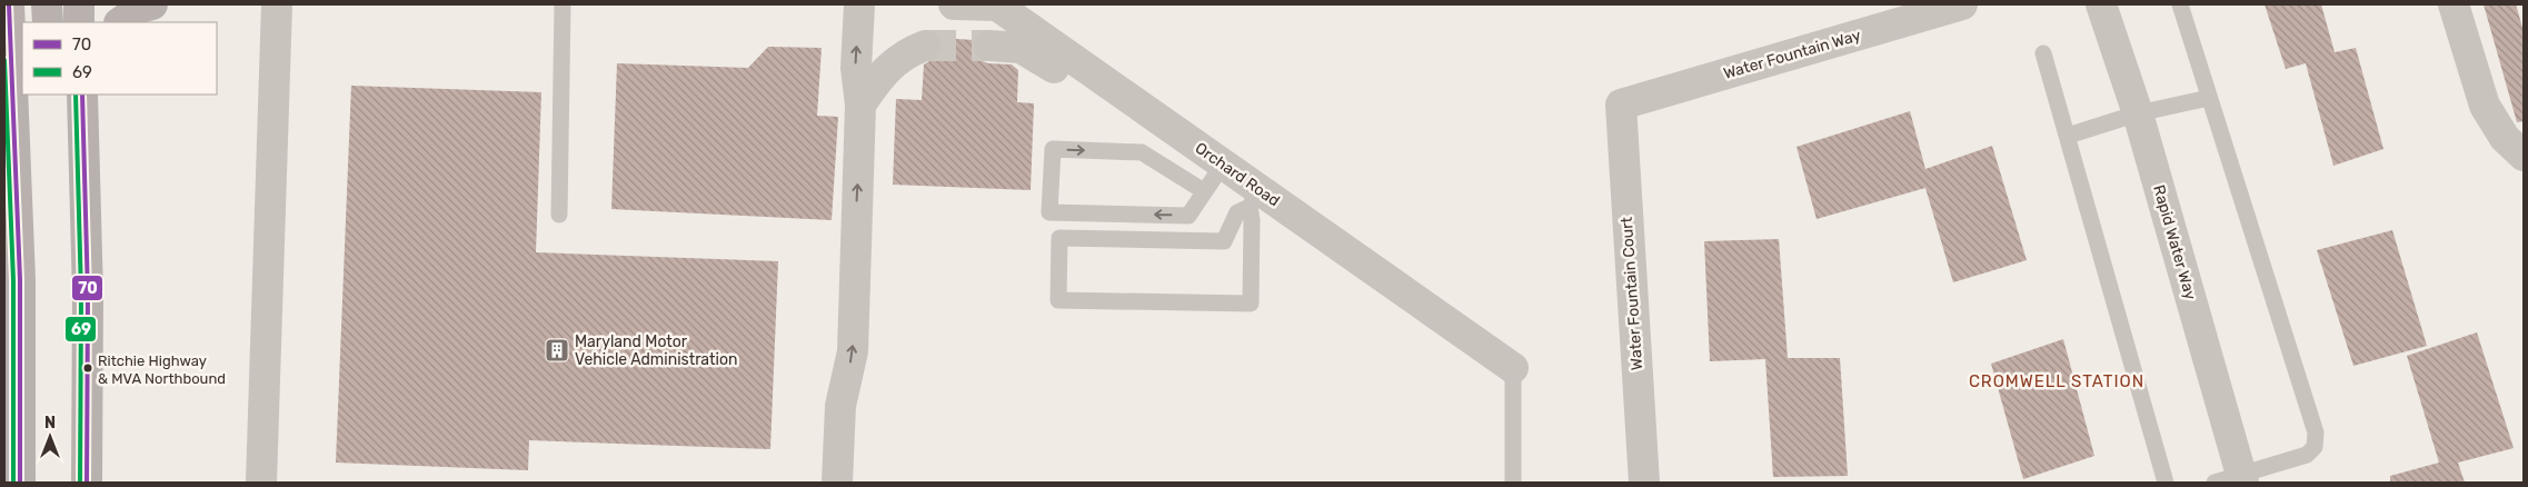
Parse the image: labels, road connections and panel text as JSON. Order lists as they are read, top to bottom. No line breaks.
{"streets":{"street":["Water Fountain Way","Orchard Road","Rapid Water Way","Water Fountain Court"]},"crossings":[["Water Fountain Way","Water Fountain Court"]],"districts":["CROMWELL STATION"],"places":{"building":["Maryland Motor Vehicle Administration"],"other":["Ritchie Highway & MVA Northbound"]},"lines":["transit line 70","transit line 69"],"legend":["70","69"],"north":"top"}
